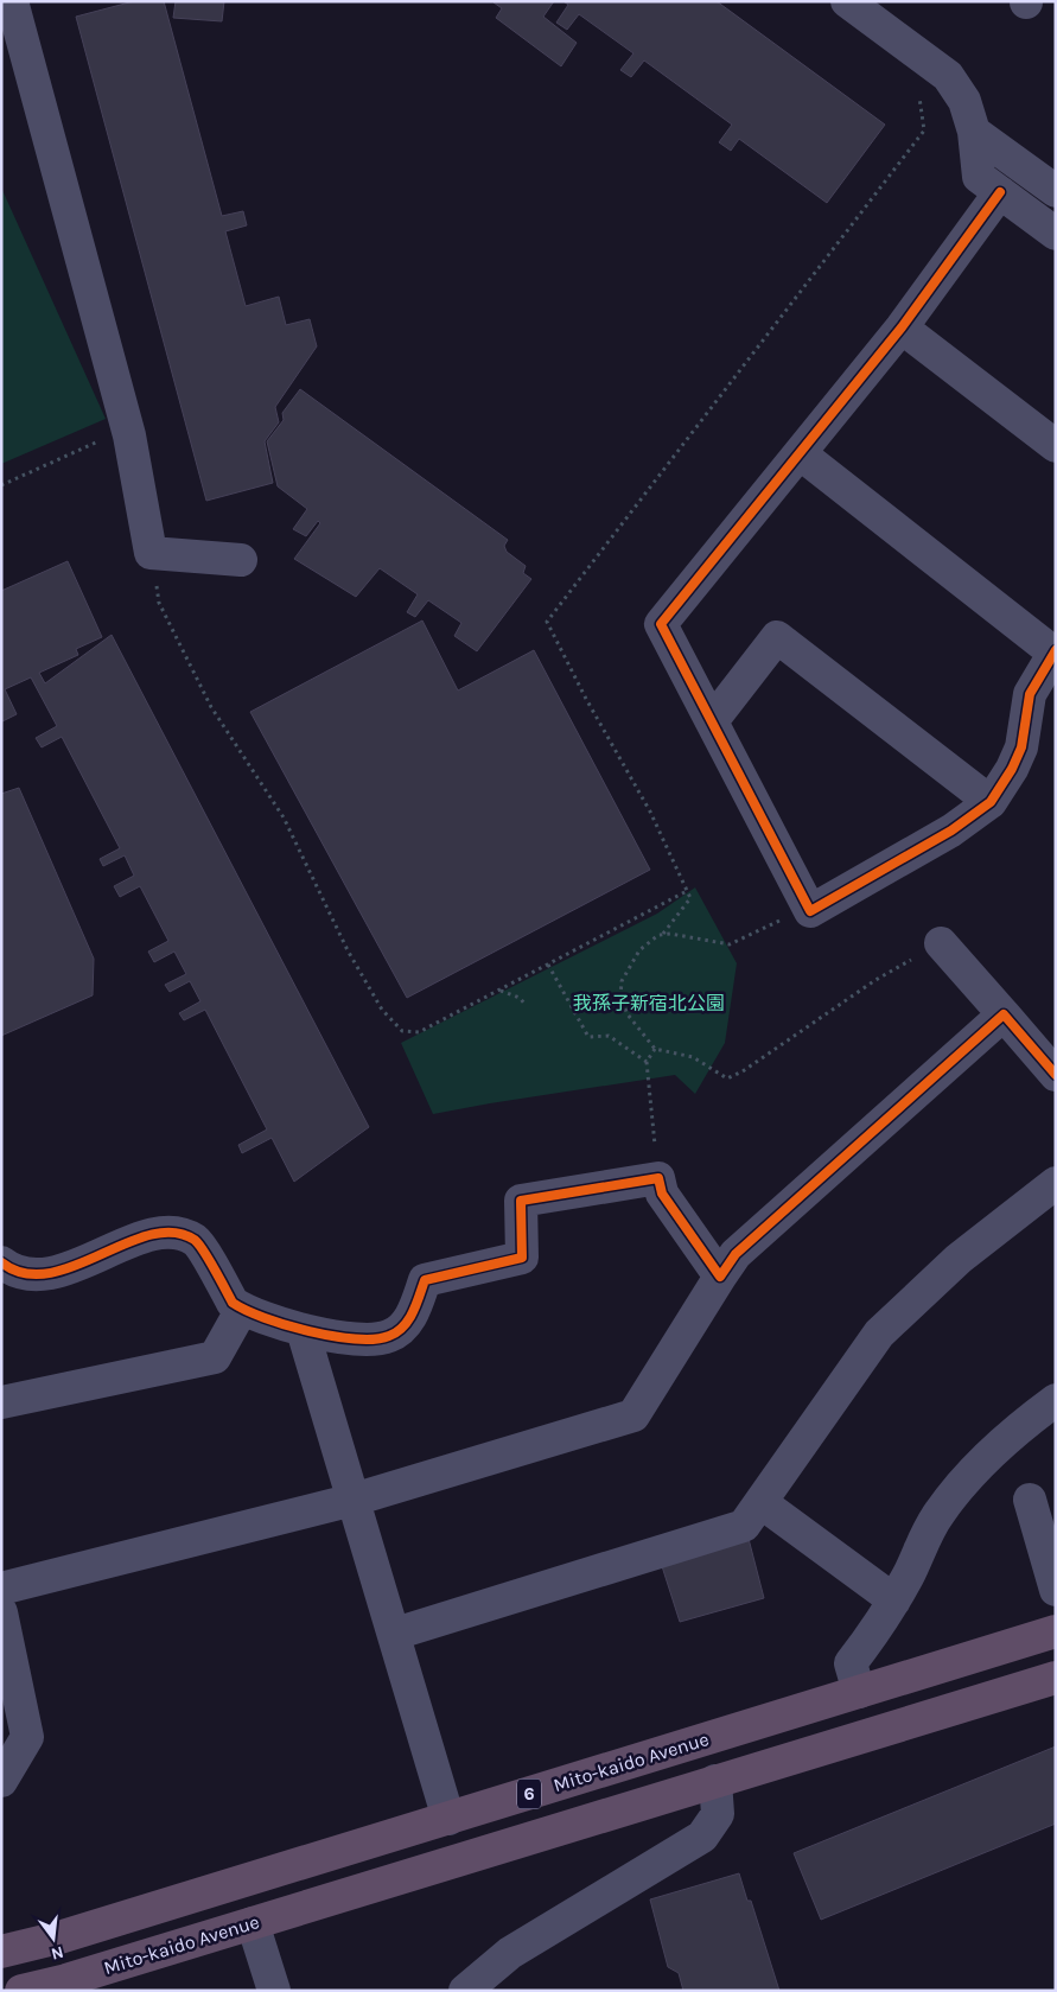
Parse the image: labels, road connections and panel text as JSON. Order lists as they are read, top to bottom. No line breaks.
{"streets":{"highway":["Mito-kaido Avenue","6"]},"parks":["我孫子新宿北公園"],"north":"bottom"}
